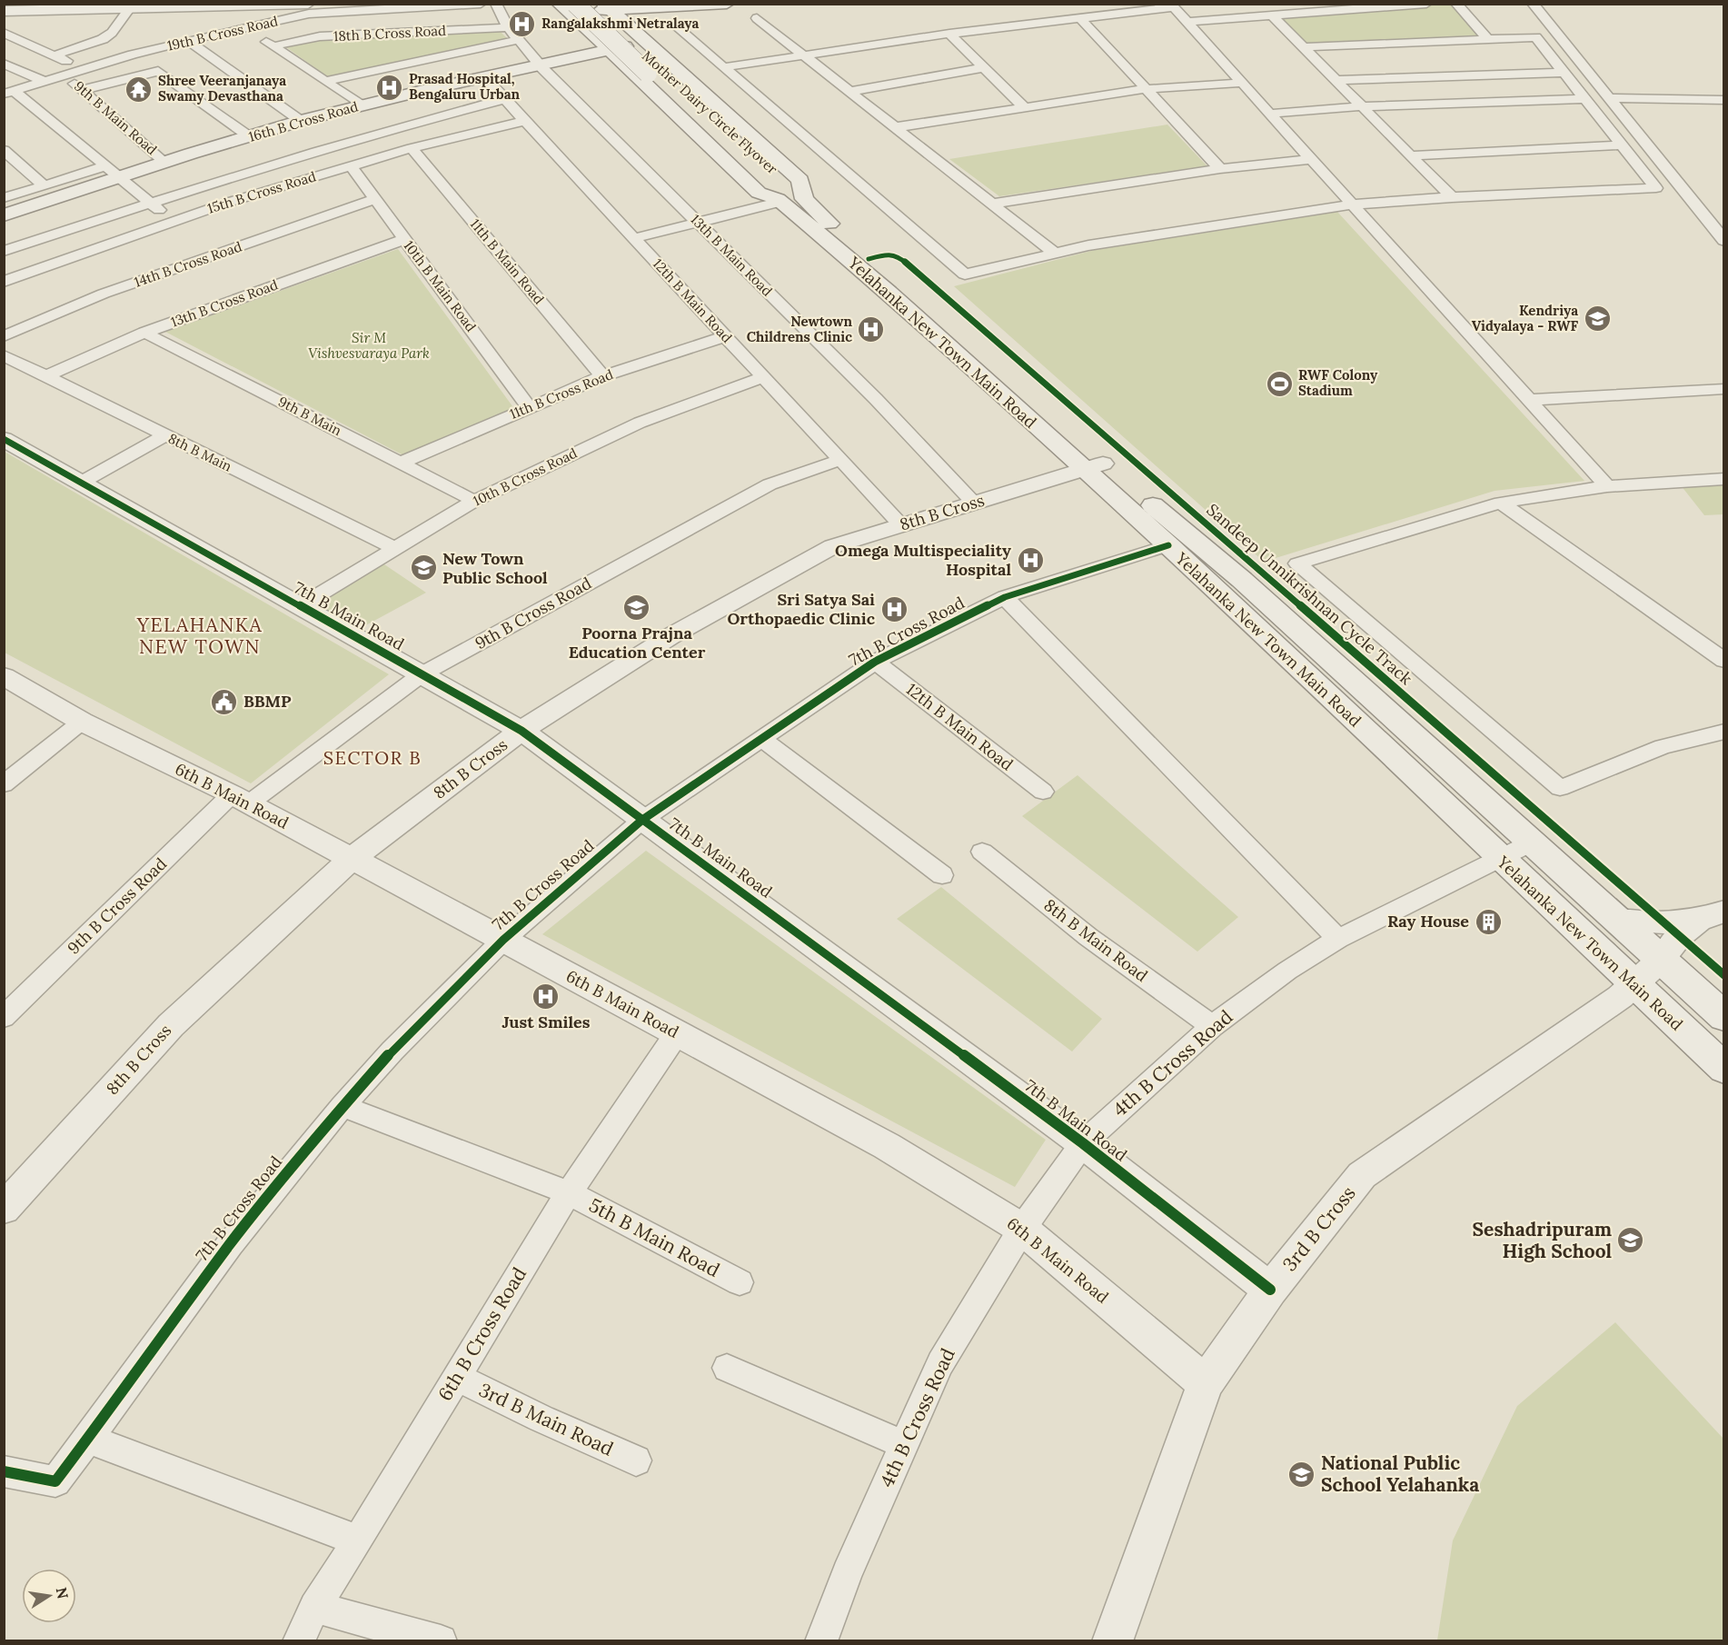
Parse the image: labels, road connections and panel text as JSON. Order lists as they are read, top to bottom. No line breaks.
{"streets":{"main road":["Mother Dairy Circle Flyover","16th B Cross Road","Yelahanka New Town Main Road"],"street":["19th B Cross Road","18th B Cross Road","9th B Main Road","15th B Cross Road","13th B Main Road","11th B Main Road","14th B Cross Road","10th B Main Road","12th B Main Road","13th B Cross Road","11th B Cross Road","9th B Main","8th B Main","10th B Cross Road","8th B Cross","9th B Cross Road","7th B Main Road","7th B Cross Road","6th B Main Road","8th B Main Road","4th B Cross Road","3rd B Cross","5th B Main Road","6th B Cross Road","3rd B Main Road"],"cycle path":["Sandeep Unnikrishnan Cycle Track"]},"crossings":[["19th B Cross Road","9th B Main Road"],["18th B Cross Road","13th B Main Road"],["Mother Dairy Circle Flyover","Yelahanka New Town Main Road"],["9th B Main Road","16th B Cross Road"],["16th B Cross Road","13th B Main Road"],["16th B Cross Road","12th B Main Road"],["16th B Cross Road","Yelahanka New Town Main Road"],["15th B Cross Road","11th B Main Road"],["15th B Cross Road","10th B Main Road"],["15th B Cross Road","12th B Main Road"],["13th B Main Road","8th B Cross"],["11th B Main Road","11th B Cross Road"],["14th B Cross Road","10th B Main Road"],["10th B Main Road","13th B Cross Road"],["10th B Main Road","11th B Cross Road"],["12th B Main Road","11th B Cross Road"],["12th B Main Road","10th B Cross Road"],["12th B Main Road","8th B Cross"],["12th B Main Road","9th B Cross Road"],["12th B Main Road","7th B Cross Road"],["13th B Cross Road","9th B Main"],["13th B Cross Road","8th B Main"],["Yelahanka New Town Main Road","8th B Cross"],["Yelahanka New Town Main Road","7th B Cross Road"],["Yelahanka New Town Main Road","4th B Cross Road"],["Yelahanka New Town Main Road","3rd B Cross"],["11th B Cross Road","9th B Main"],["9th B Main","10th B Cross Road"],["8th B Main","10th B Cross Road"],["10th B Cross Road","7th B Main Road"],["8th B Cross","7th B Main Road"],["8th B Cross","6th B Main Road"],["9th B Cross Road","7th B Main Road"],["9th B Cross Road","6th B Main Road"],["7th B Main Road","7th B Cross Road"],["7th B Main Road","4th B Cross Road"],["7th B Main Road","3rd B Cross"],["7th B Cross Road","6th B Main Road"],["7th B Cross Road","5th B Main Road"],["6th B Main Road","4th B Cross Road"],["6th B Main Road","3rd B Cross"],["6th B Main Road","6th B Cross Road"],["8th B Main Road","4th B Cross Road"],["5th B Main Road","6th B Cross Road"],["6th B Cross Road","3rd B Main Road"]],"districts":["YELAHANKA NEW TOWN","SECTOR B"],"parks":["Sir M Vishvesvaraya Park"],"places":{"hospital":["Rangalakshmi Netralaya","Prasad Hospital, Bengaluru Urban","Newtown Childrens Clinic","Omega Multispeciality Hospital","Sri Satya Sai Orthopaedic Clinic","Just Smiles"],"temple":["Shree Veeranjanaya Swamy Devasthana"],"school or university":["Kendriya Vidyalaya - RWF","New Town Public School","Poorna Prajna Education Center","Seshadripuram High School","National Public School Yelahanka"],"sports":["RWF Colony Stadium"],"public building":["BBMP"],"building":["Ray House"]},"north":"right"}
